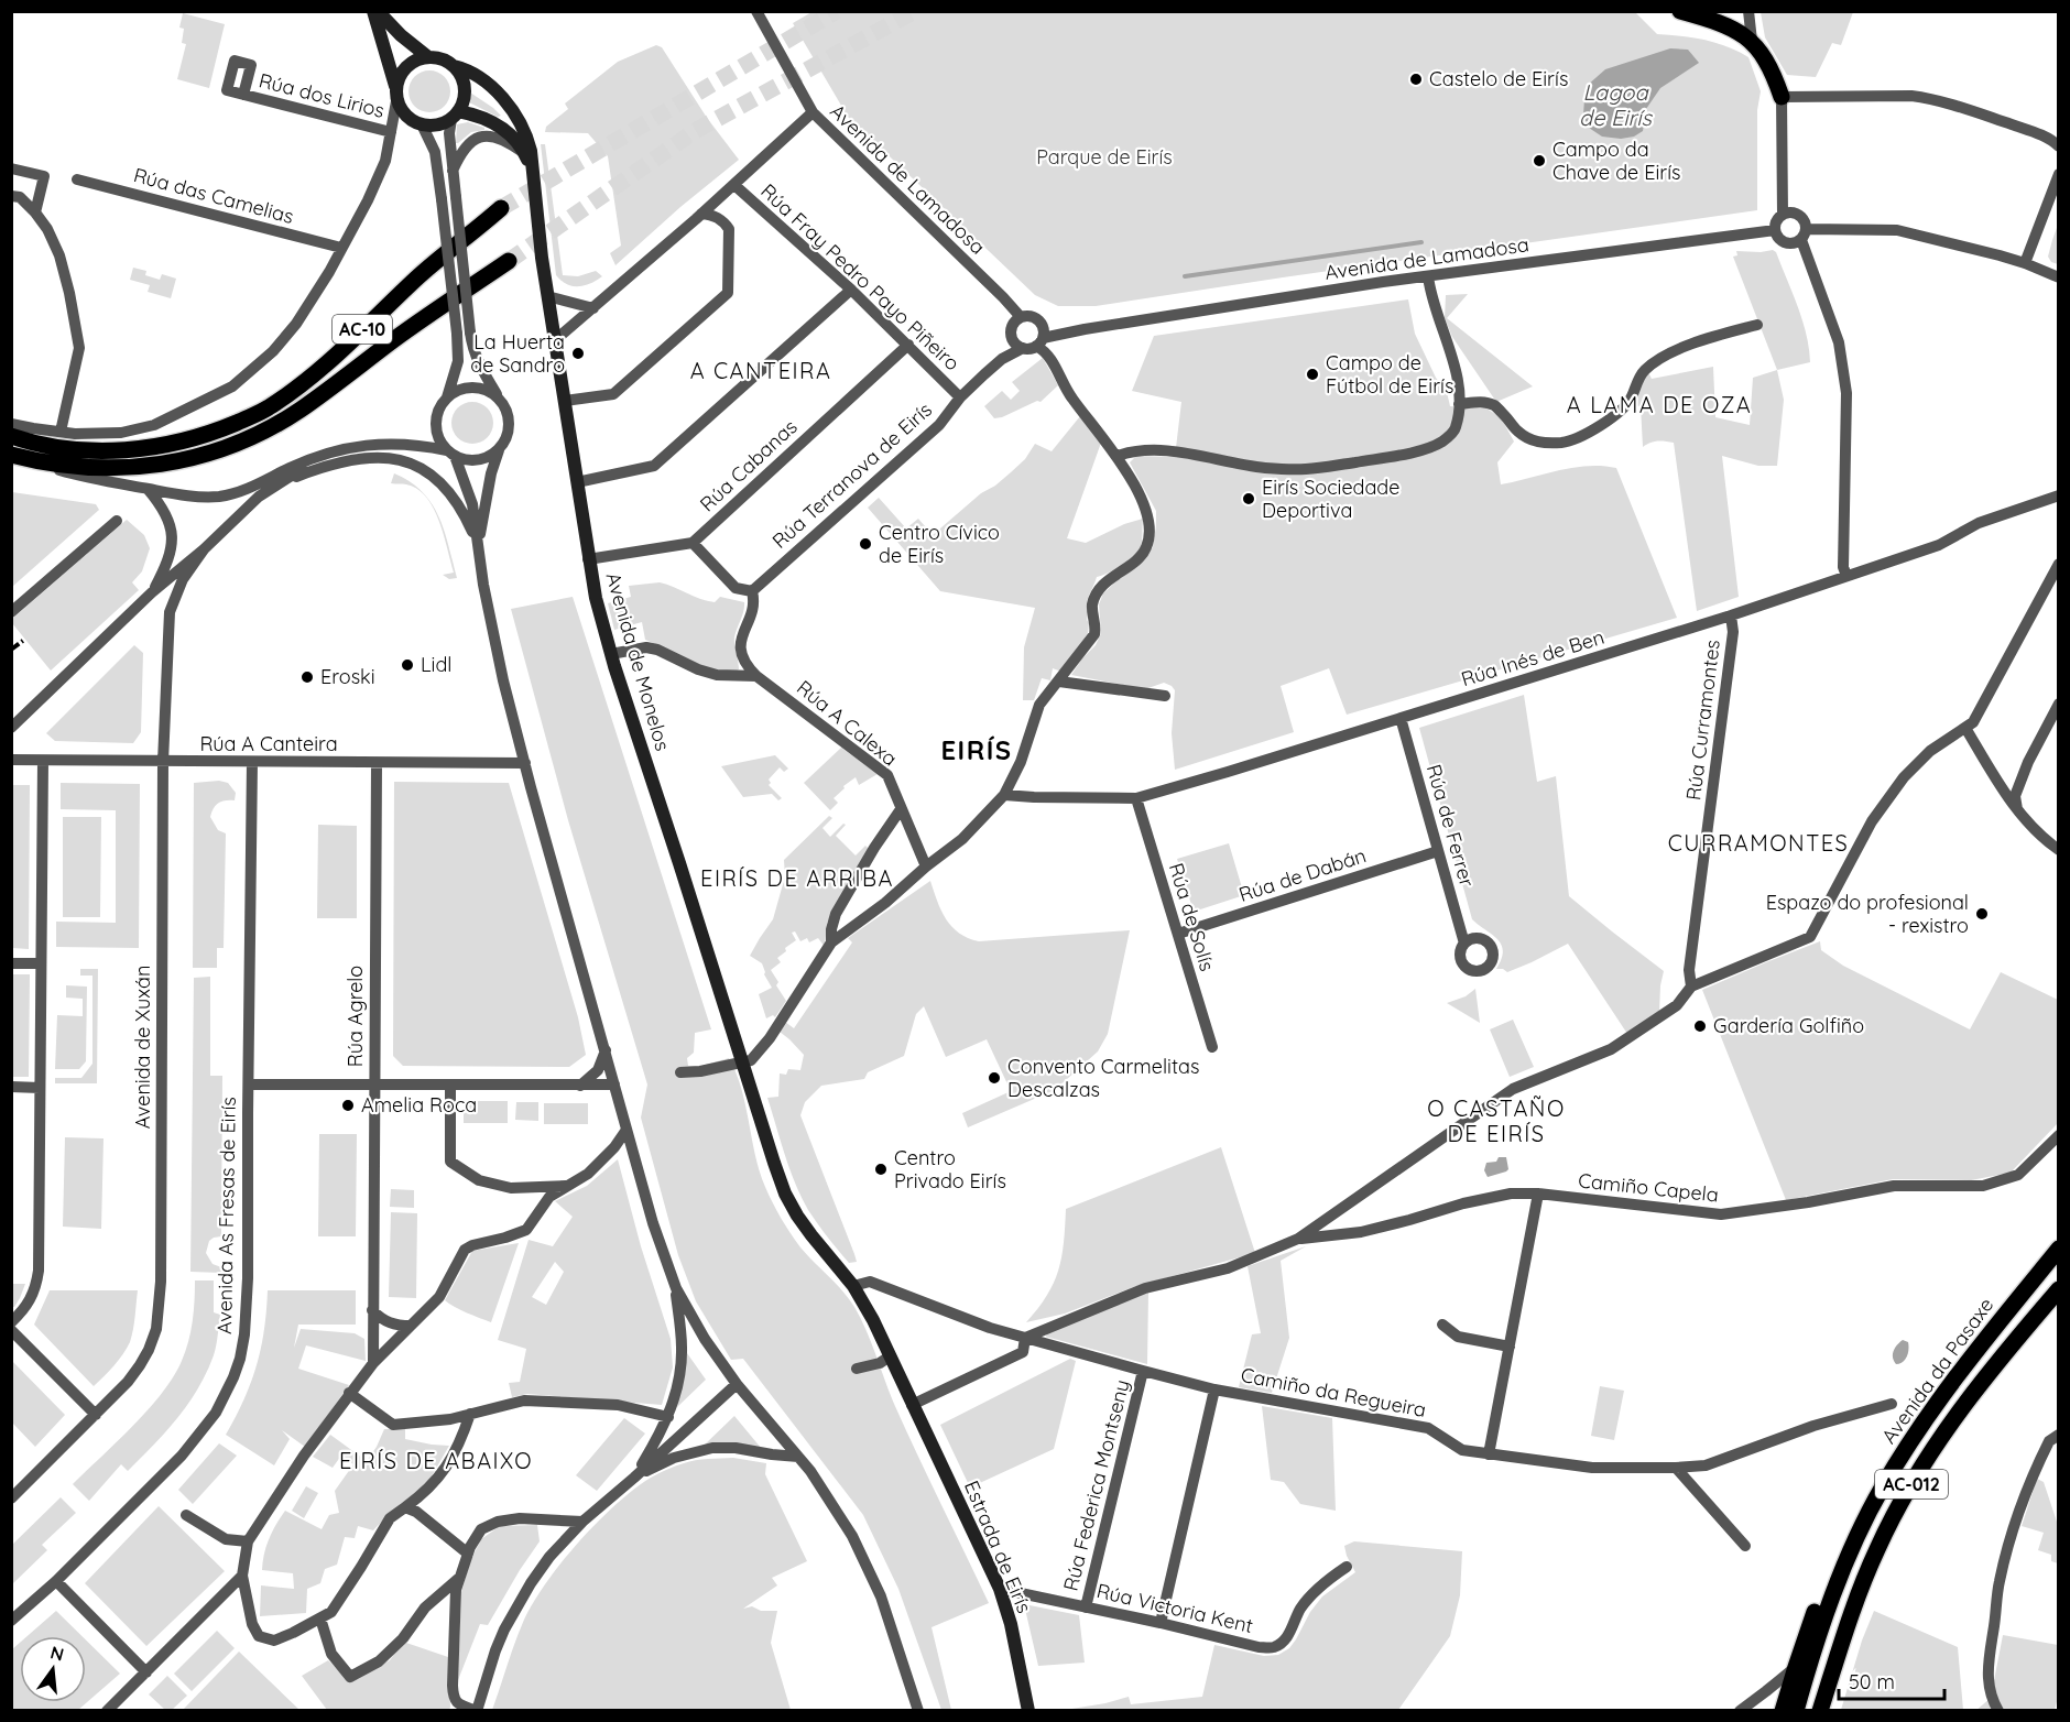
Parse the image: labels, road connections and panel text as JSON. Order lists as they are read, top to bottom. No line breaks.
{"streets":{"main road":["AC-10","Avenida da Pasaxe","AC-012"],"street":["Rúa dos Lirios","Avenida de Lamadosa","Rúa das Camelias","Rúa Fray Pedro Payo Piñeiro","Rúa Cabanas","Rúa Terranova de Eirís","Rúa Inés de Ben","Avenida de Monelos","Rúa Curramontes","Rúa A Calexa","Rúa A Canteira","Rúa de Ferrer","Rúa de Dabán","Rúa de Solís","Rúa Agrelo","Avenida de Xuxán","Camiño Capela","Avenida As Fresas de Eirís","Camiño da Regueira","Rúa Federica Montseny","Estrada de Eirís","Rúa Victoria Kent"]},"crossings":[["Avenida de Lamadosa","Rúa Terranova de Eirís"],["Rúa Fray Pedro Payo Piñeiro","Rúa Cabanas"],["Rúa Fray Pedro Payo Piñeiro","Rúa Terranova de Eirís"],["Rúa Terranova de Eirís","Rúa A Calexa"],["Rúa Inés de Ben","Rúa Curramontes"],["Rúa Inés de Ben","Rúa de Ferrer"],["Rúa Inés de Ben","Rúa de Solís"],["Avenida de Monelos","Estrada de Eirís"],["Rúa A Canteira","Rúa Agrelo"],["Rúa A Canteira","Avenida de Xuxán"],["Rúa A Canteira","Avenida As Fresas de Eirís"],["Rúa de Ferrer","Rúa de Dabán"],["Rúa de Dabán","Rúa de Solís"],["Camiño da Regueira","Rúa Federica Montseny"],["Camiño da Regueira","Estrada de Eirís"],["Rúa Federica Montseny","Rúa Victoria Kent"],["Estrada de Eirís","Rúa Victoria Kent"]],"districts":["A CANTEIRA","A LAMA DE OZA","EIRÍS","CURRAMONTES","EIRÍS DE ARRIBA","O CASTAÑO DE EIRÍS","EIRÍS DE ABAIXO"],"water":["Lagoa de Eirís"],"parks":["Parque de Eirís"],"places":["Castelo de Eirís","Campo da Chave de Eirís","La Huerta de Sandro","Campo de Fútbol de Eirís","Eirís Sociedade Deportiva","Centro Cívico de Eirís","Lidl","Eroski","Espazo do profesional - rexistro","Gardería Golfiño","Convento Carmelitas Descalzas","Amelia Roca","Centro Privado Eirís"],"scale_bar":"50 m","north":"top"}
